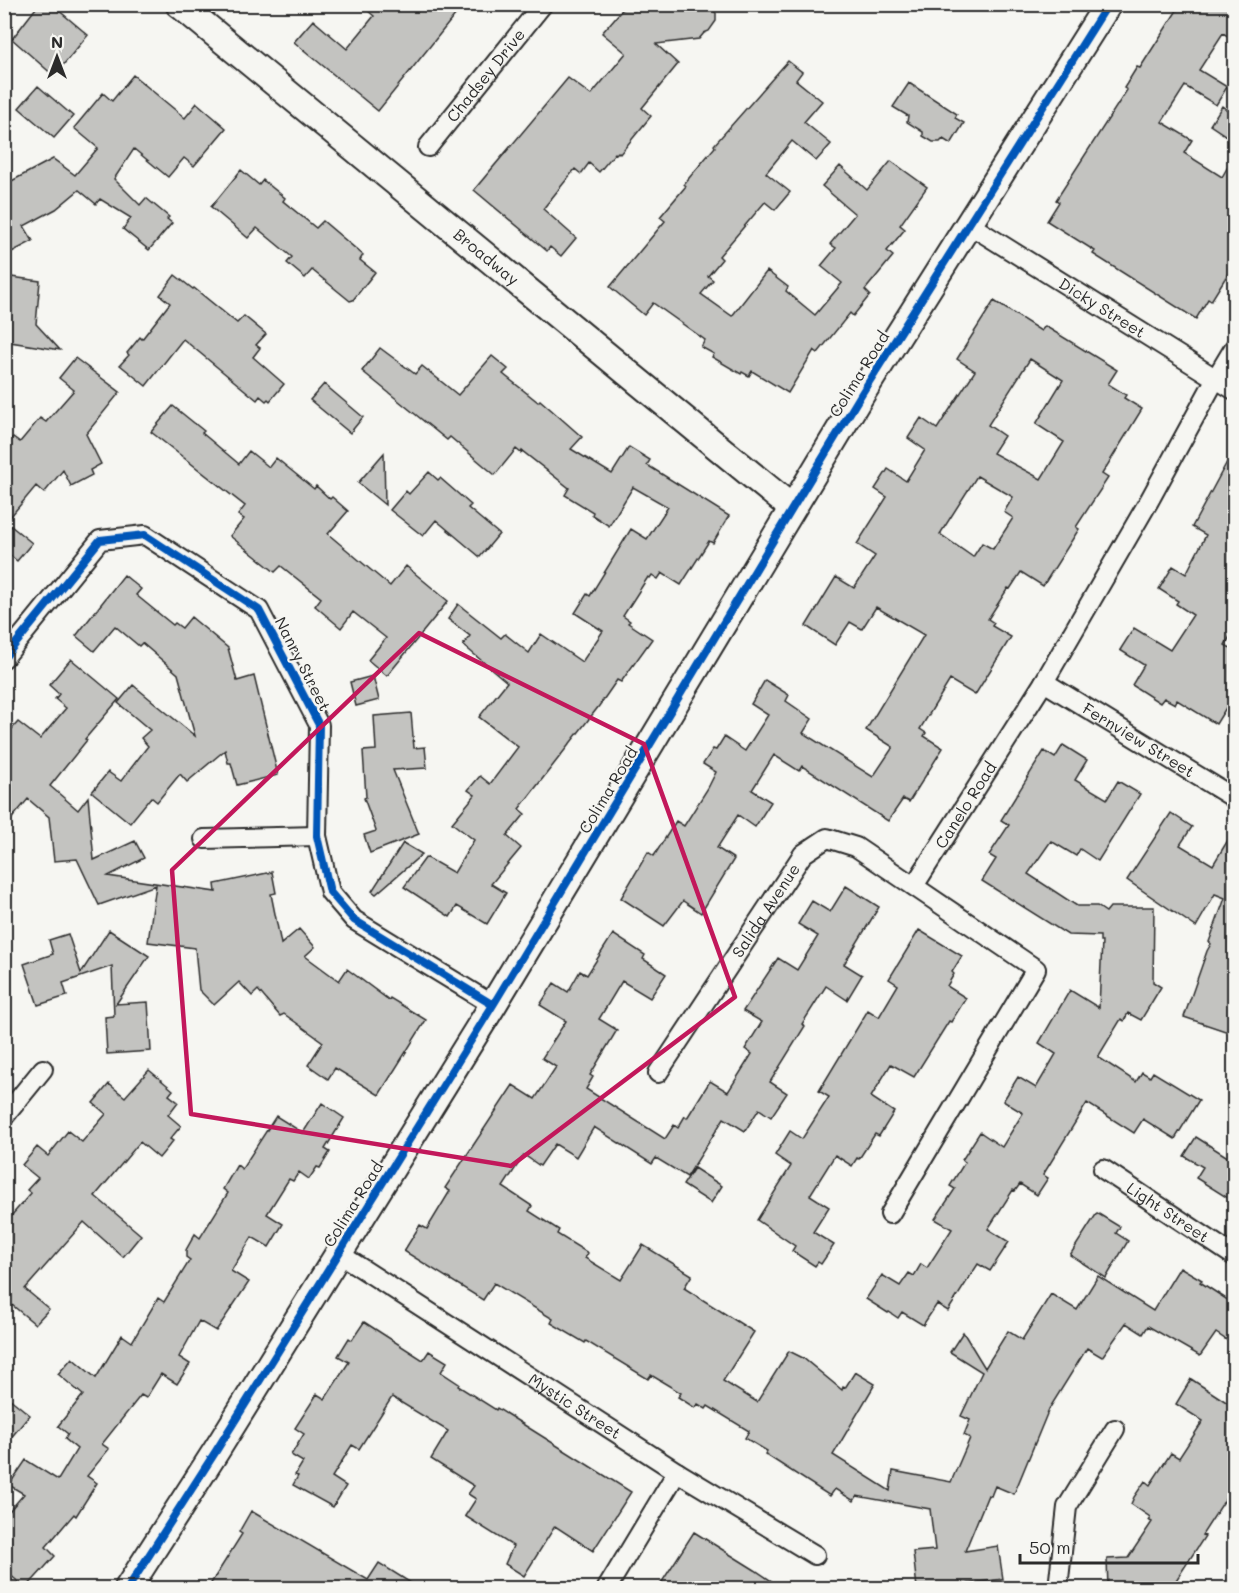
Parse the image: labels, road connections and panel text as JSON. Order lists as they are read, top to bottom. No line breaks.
{"streets":{"main road":["Broadway","Colima Road"],"street":["Chadsey Drive","Dicky Street","Nanry Street","Fernview Street","Canelo Road","Salida Avenue","Light Street","Mystic Street"]},"crossings":[["Broadway","Colima Road"],["Dicky Street","Colima Road"],["Dicky Street","Canelo Road"],["Colima Road","Nanry Street"],["Colima Road","Mystic Street"],["Fernview Street","Canelo Road"],["Canelo Road","Salida Avenue"]],"scale_bar":"50 m","north":"top"}
